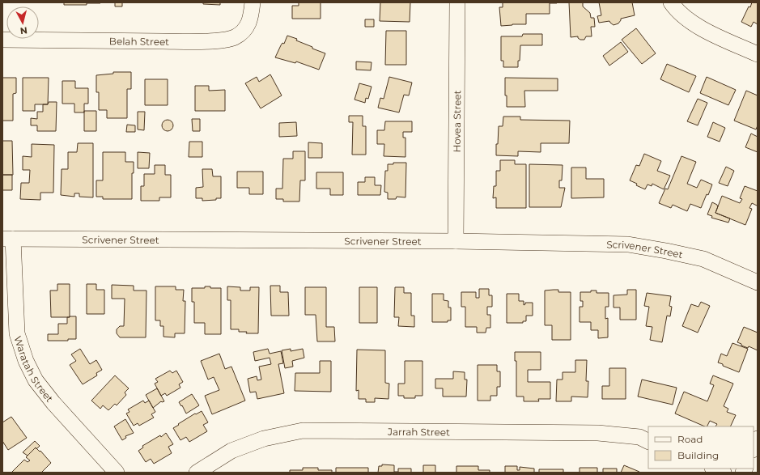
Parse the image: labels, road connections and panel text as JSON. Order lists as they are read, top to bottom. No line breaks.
{"streets":{"street":["Belah Street","Hovea Street","Scrivener Street","Waratah Street","Jarrah Street"]},"crossings":[["Hovea Street","Scrivener Street"],["Scrivener Street","Waratah Street"]],"legend":["Road","Building"],"north":"bottom"}
